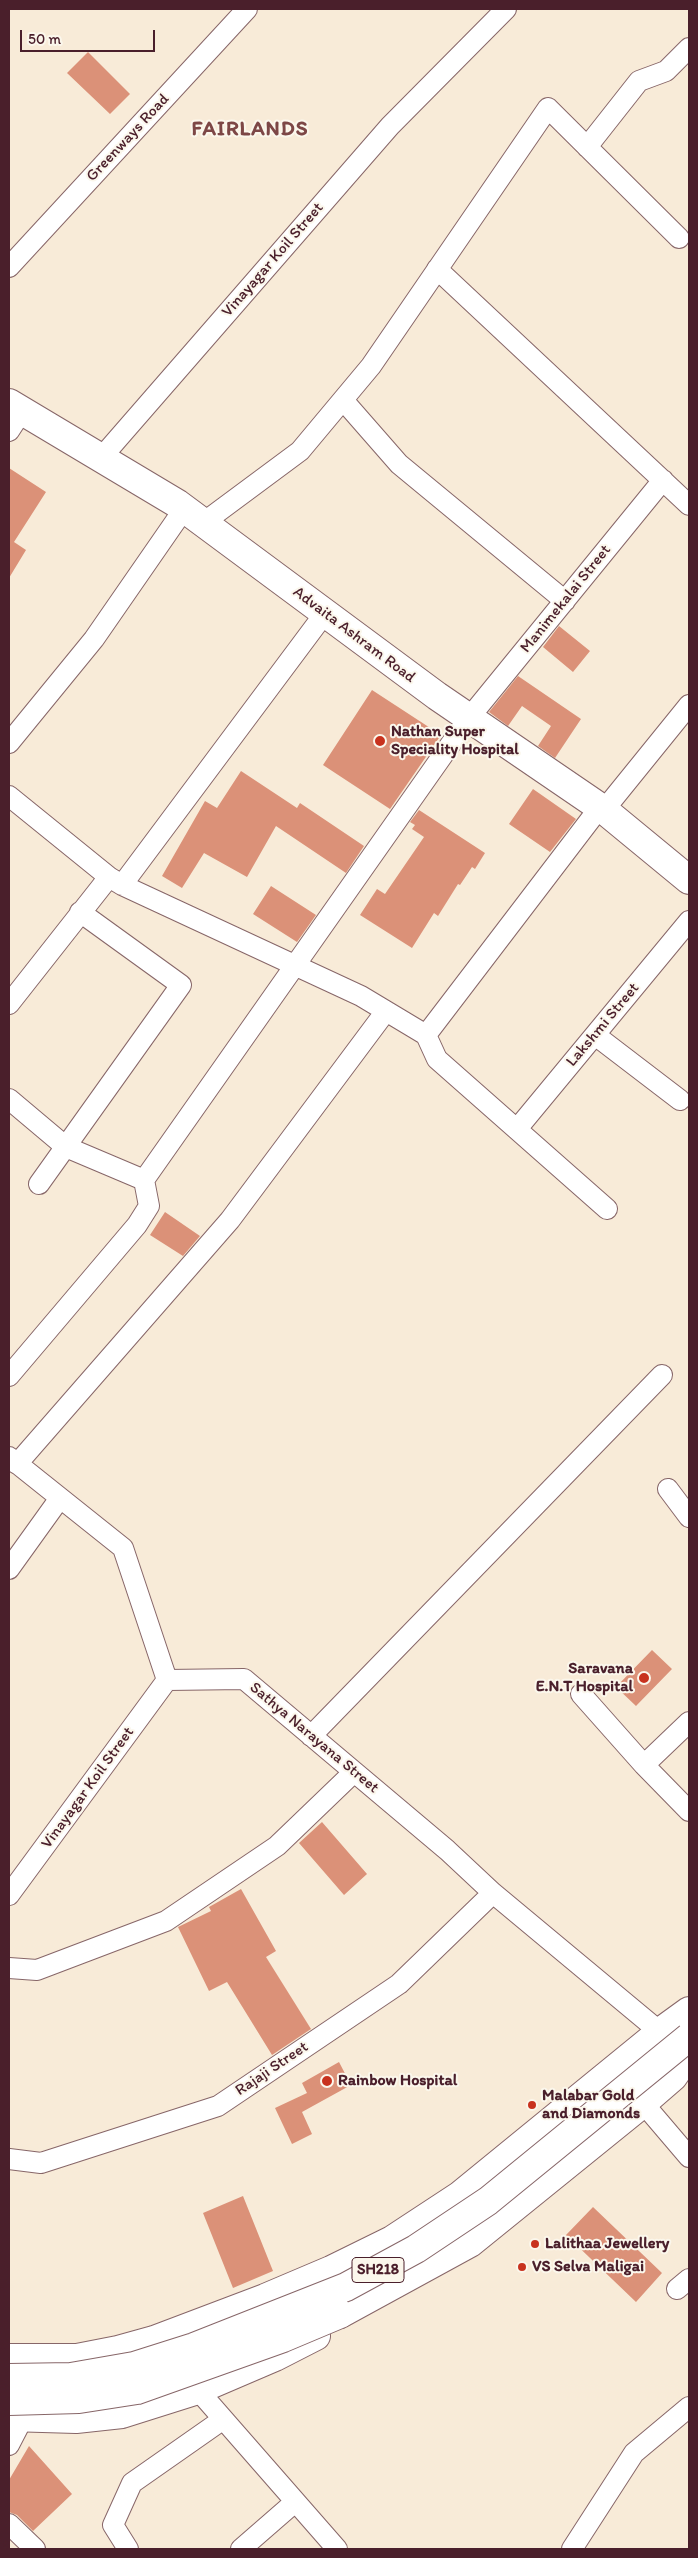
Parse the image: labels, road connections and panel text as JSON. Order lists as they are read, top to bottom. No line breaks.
{"streets":{"main road":["Advaita Ashram Road","SH218"],"street":["Greenways Road","Vinayagar Koil Street","Manimekalai Street","Lakshmi Street","Sathya Narayana Street","Rajaji Street"]},"crossings":[["Vinayagar Koil Street","Advaita Ashram Road"],["Vinayagar Koil Street","Sathya Narayana Street"],["Manimekalai Street","Advaita Ashram Road"],["Sathya Narayana Street","Rajaji Street"]],"districts":["FAIRLANDS"],"places":["Nathan Super Speciality Hospital","Saravana E.N.T Hospital","Rainbow Hospital","Malabar Gold and Diamonds","Lalithaa Jewellery","VS Selva Maligai"],"scale_bar":"50 m"}
